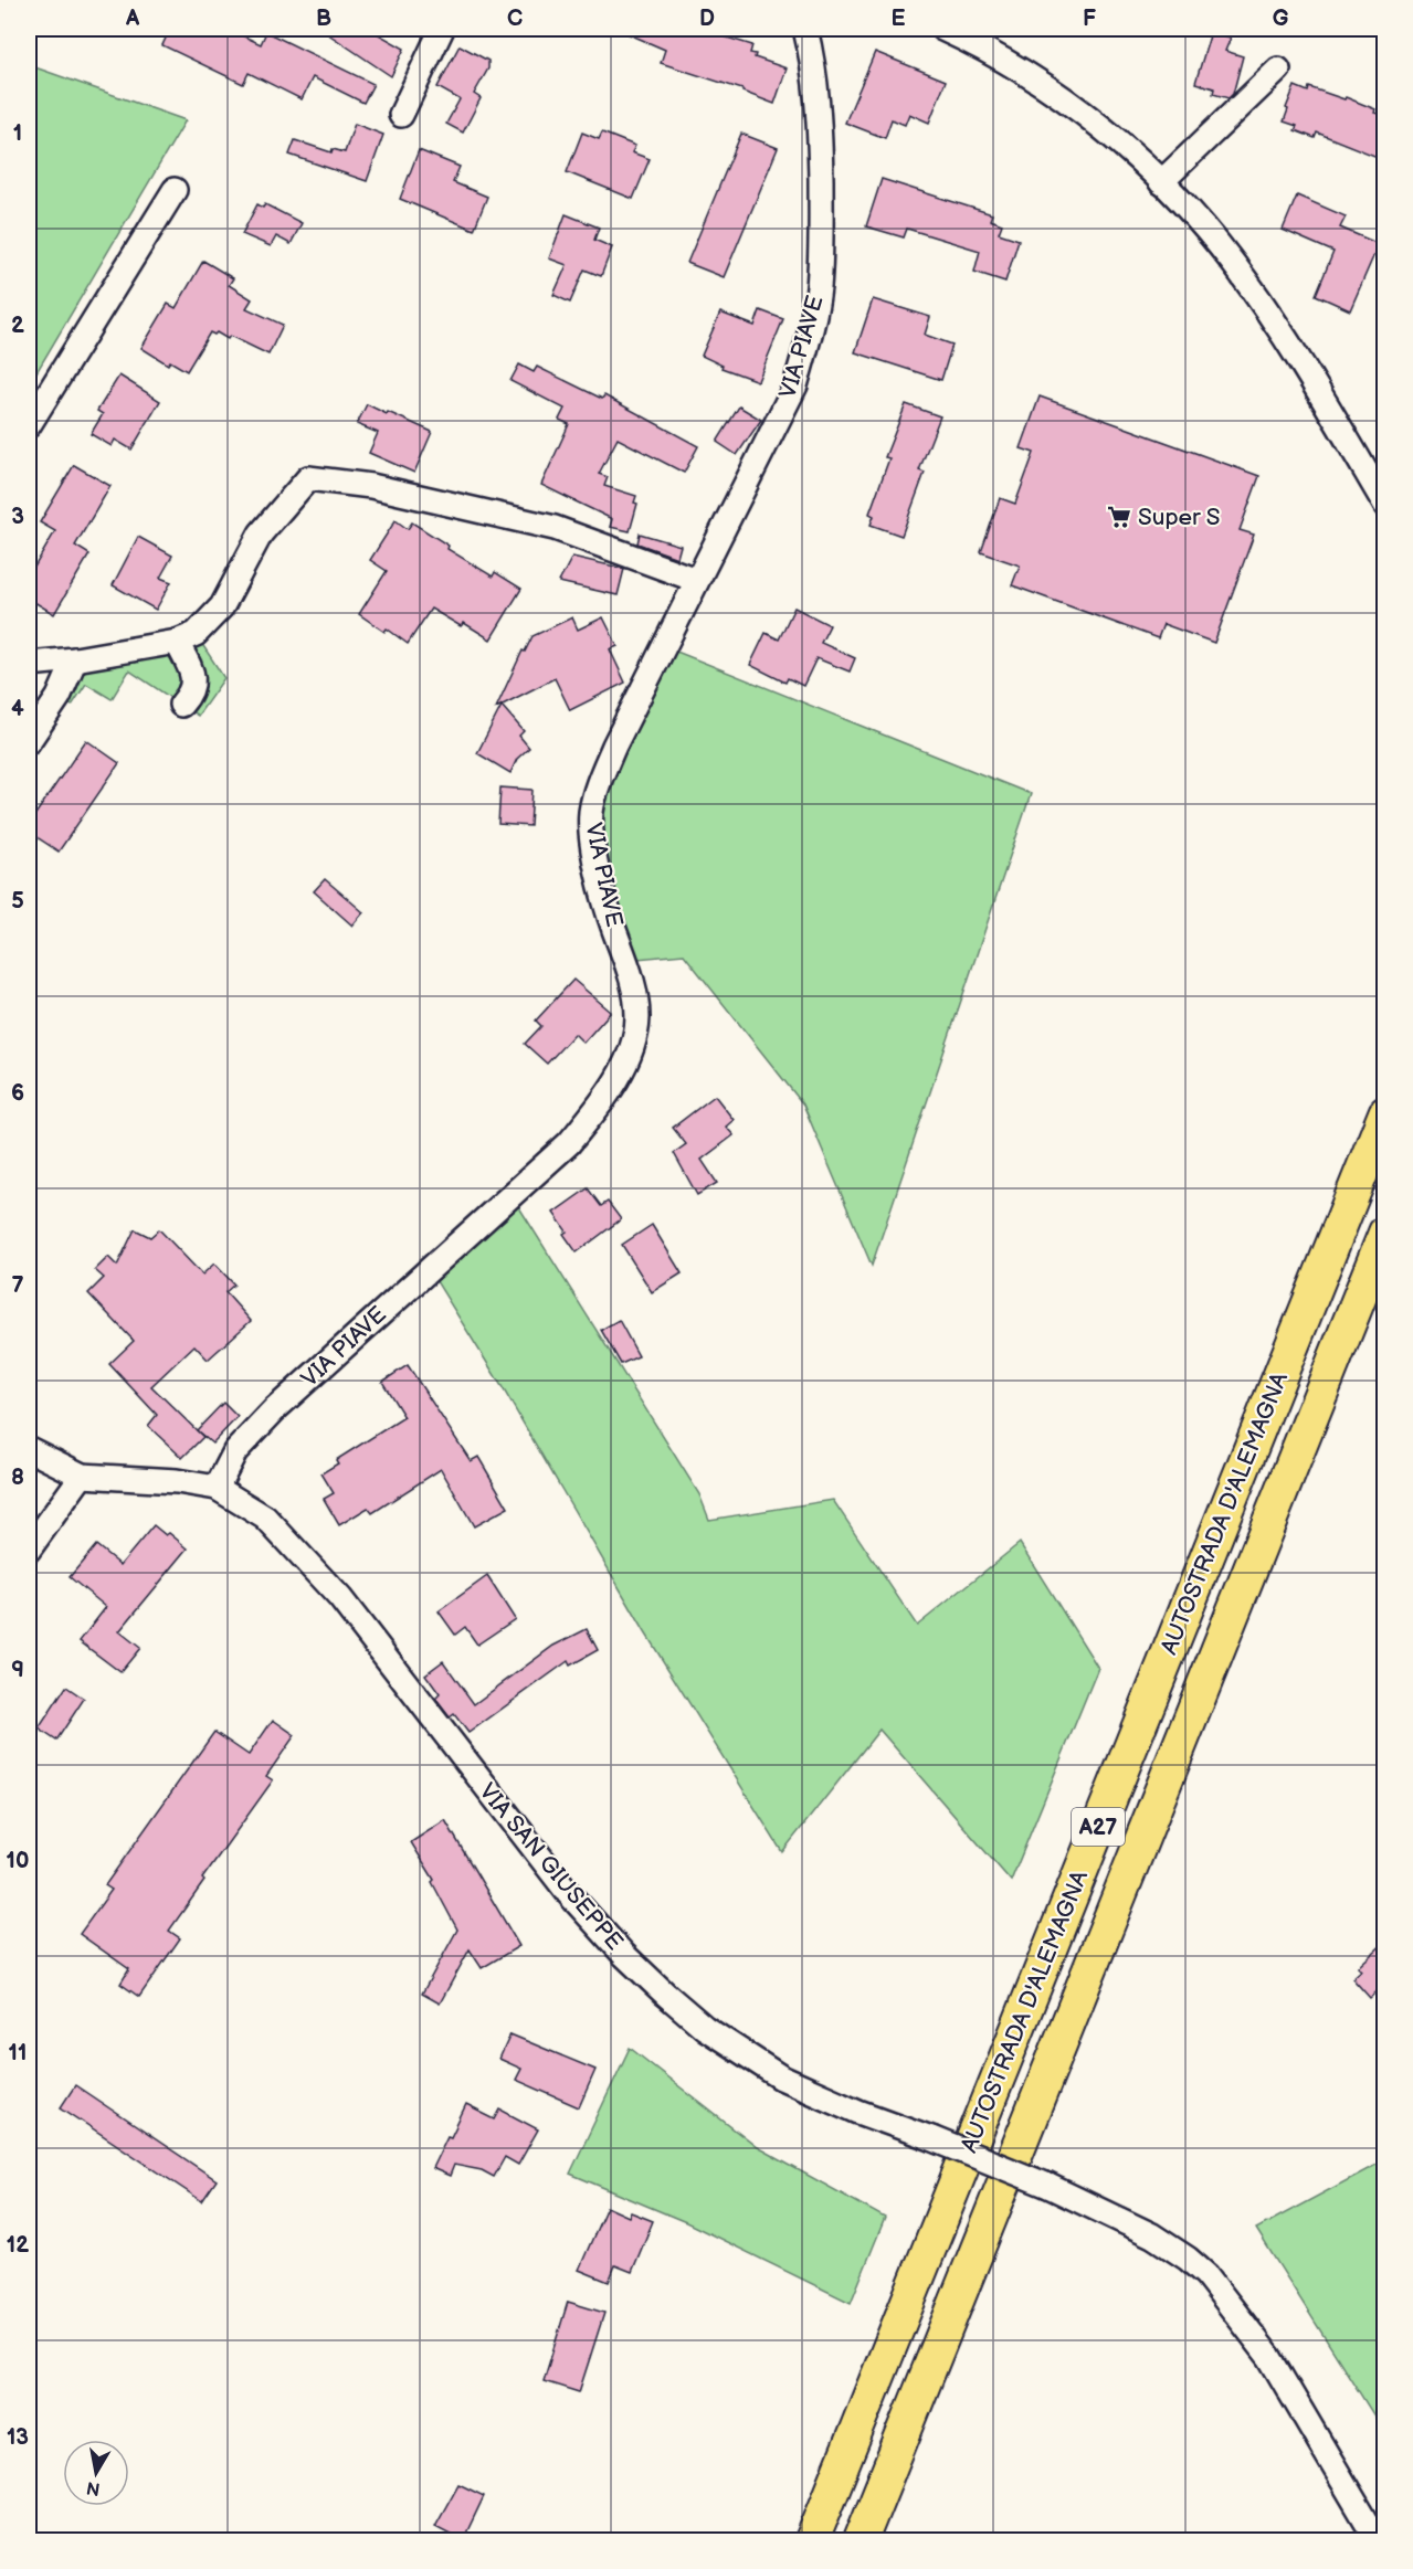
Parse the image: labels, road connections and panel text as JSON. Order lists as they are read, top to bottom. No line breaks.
{"streets":{"highway":["AUTOSTRADA D'ALEMAGNA","A27"],"street":["VIA PIAVE","VIA SAN GIUSEPPE"]},"crossings":[["VIA PIAVE","VIA SAN GIUSEPPE"]],"places":{"supermarket":["Super S"]},"north":"bottom","grid":{"columns":["A","B","C","D","E","F","G"],"rows":["1","2","3","4","5","6","7","8","9","10","11","12","13"]}}
